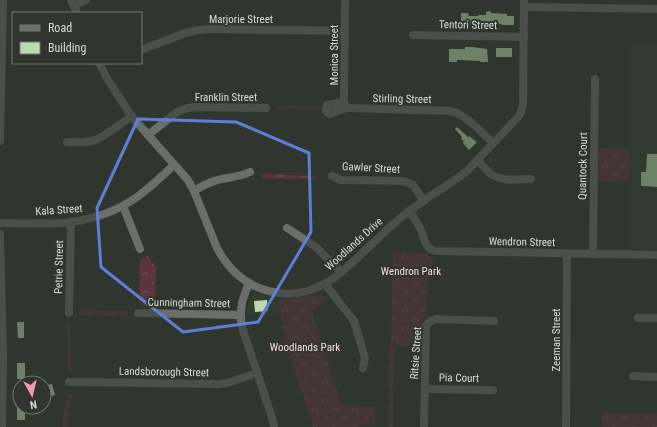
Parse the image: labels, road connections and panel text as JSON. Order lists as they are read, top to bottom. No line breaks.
{"streets":{"street":["Marjorie Street","Tentori Street","Monica Street","Franklin Street","Stirling Street","Quantock Court","Gawler Street","Kala Street","Wendron Street","Woodlands Drive","Petrie Street","Cunningham Street","Zeeman Street","Ritsie Street","Landsborough Street","Pia Court"]},"crossings":[["Marjorie Street","Monica Street"],["Tentori Street","Woodlands Drive"],["Monica Street","Stirling Street"],["Franklin Street","Woodlands Drive"],["Stirling Street","Woodlands Drive"],["Quantock Court","Wendron Street"],["Gawler Street","Woodlands Drive"],["Kala Street","Woodlands Drive"],["Kala Street","Petrie Street"],["Wendron Street","Woodlands Drive"],["Wendron Street","Zeeman Street"],["Ritsie Street","Pia Court"]],"parks":["Wendron Park","Woodlands Park"],"legend":["Road","Building"],"north":"bottom"}
